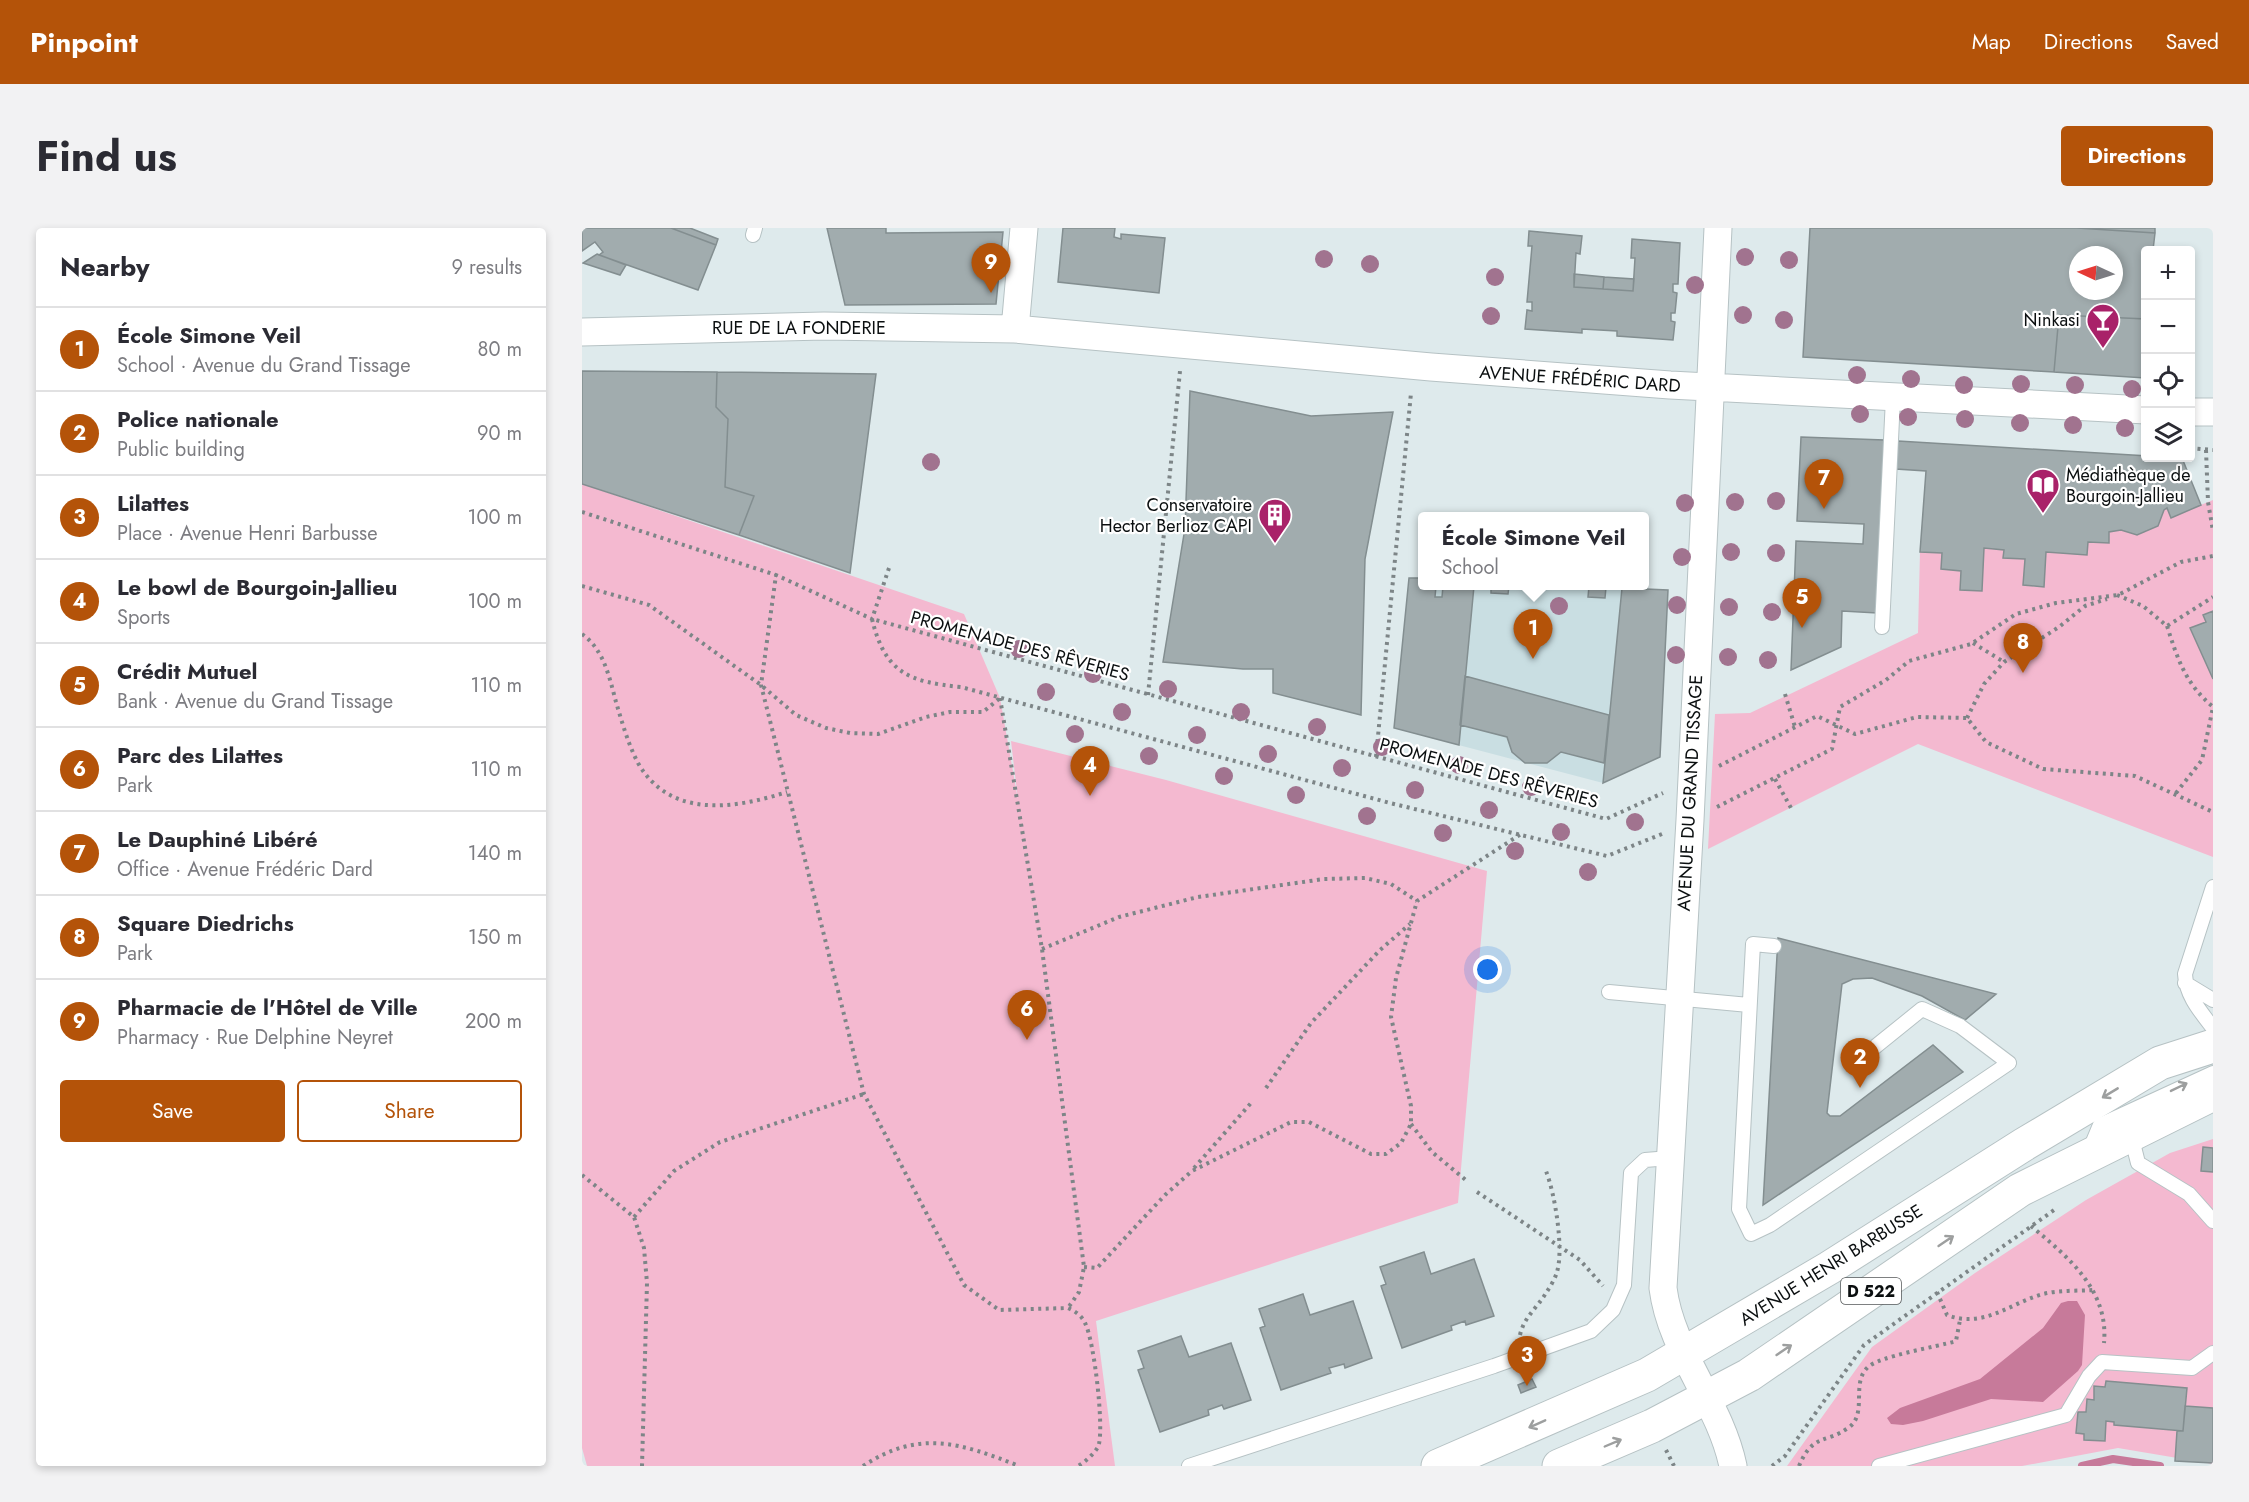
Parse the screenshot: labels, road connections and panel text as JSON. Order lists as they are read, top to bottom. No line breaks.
{"streets":{"main road":["AVENUE HENRI BARBUSSE","D 522"],"street":["RUE DE LA FONDERIE","AVENUE FRÉDÉRIC DARD","AVENUE DU GRAND TISSAGE"],"path":["PROMENADE DES RÊVERIES"]},"crossings":[["RUE DE LA FONDERIE","AVENUE FRÉDÉRIC DARD"],["AVENUE FRÉDÉRIC DARD","AVENUE DU GRAND TISSAGE"],["PROMENADE DES RÊVERIES","AVENUE DU GRAND TISSAGE"],["AVENUE DU GRAND TISSAGE","AVENUE HENRI BARBUSSE"],["AVENUE DU GRAND TISSAGE","D 522"]],"places":{"bar":["Ninkasi"],"library":["Médiathèque de Bourgoin-Jallieu"],"building":["Conservatoire Hector Berlioz CAPI"]},"north":"left","page":{"header":"Pinpoint","nav":["Map","Directions","Saved"],"title":"Find us","buttons":["Directions",["Save","Share"]],"heading":["Nearby","9 results"],"pins":["9","7","5","1","8","4","6","2","3"],"map_buttons":["+","−"],"list":[{"mark":"1","name":"École Simone Veil","note":"School · Avenue du Grand Tissage","value":"80 m"},{"mark":"2","name":"Police nationale","note":"Public building","value":"90 m"},{"mark":"3","name":"Lilattes","note":"Place · Avenue Henri Barbusse","value":"100 m"},{"mark":"4","name":"Le bowl de Bourgoin-Jallieu","note":"Sports","value":"100 m"},{"mark":"5","name":"Crédit Mutuel","note":"Bank · Avenue du Grand Tissage","value":"110 m"},{"mark":"6","name":"Parc des Lilattes","note":"Park","value":"110 m"},{"mark":"7","name":"Le Dauphiné Libéré","note":"Office · Avenue Frédéric Dard","value":"140 m"},{"mark":"8","name":"Square Diedrichs","note":"Park","value":"150 m"},{"mark":"9","name":"Pharmacie de l'Hôtel de Ville","note":"Pharmacy · Rue Delphine Neyret","value":"200 m"}],"popup":["École Simone Veil","School"]}}
